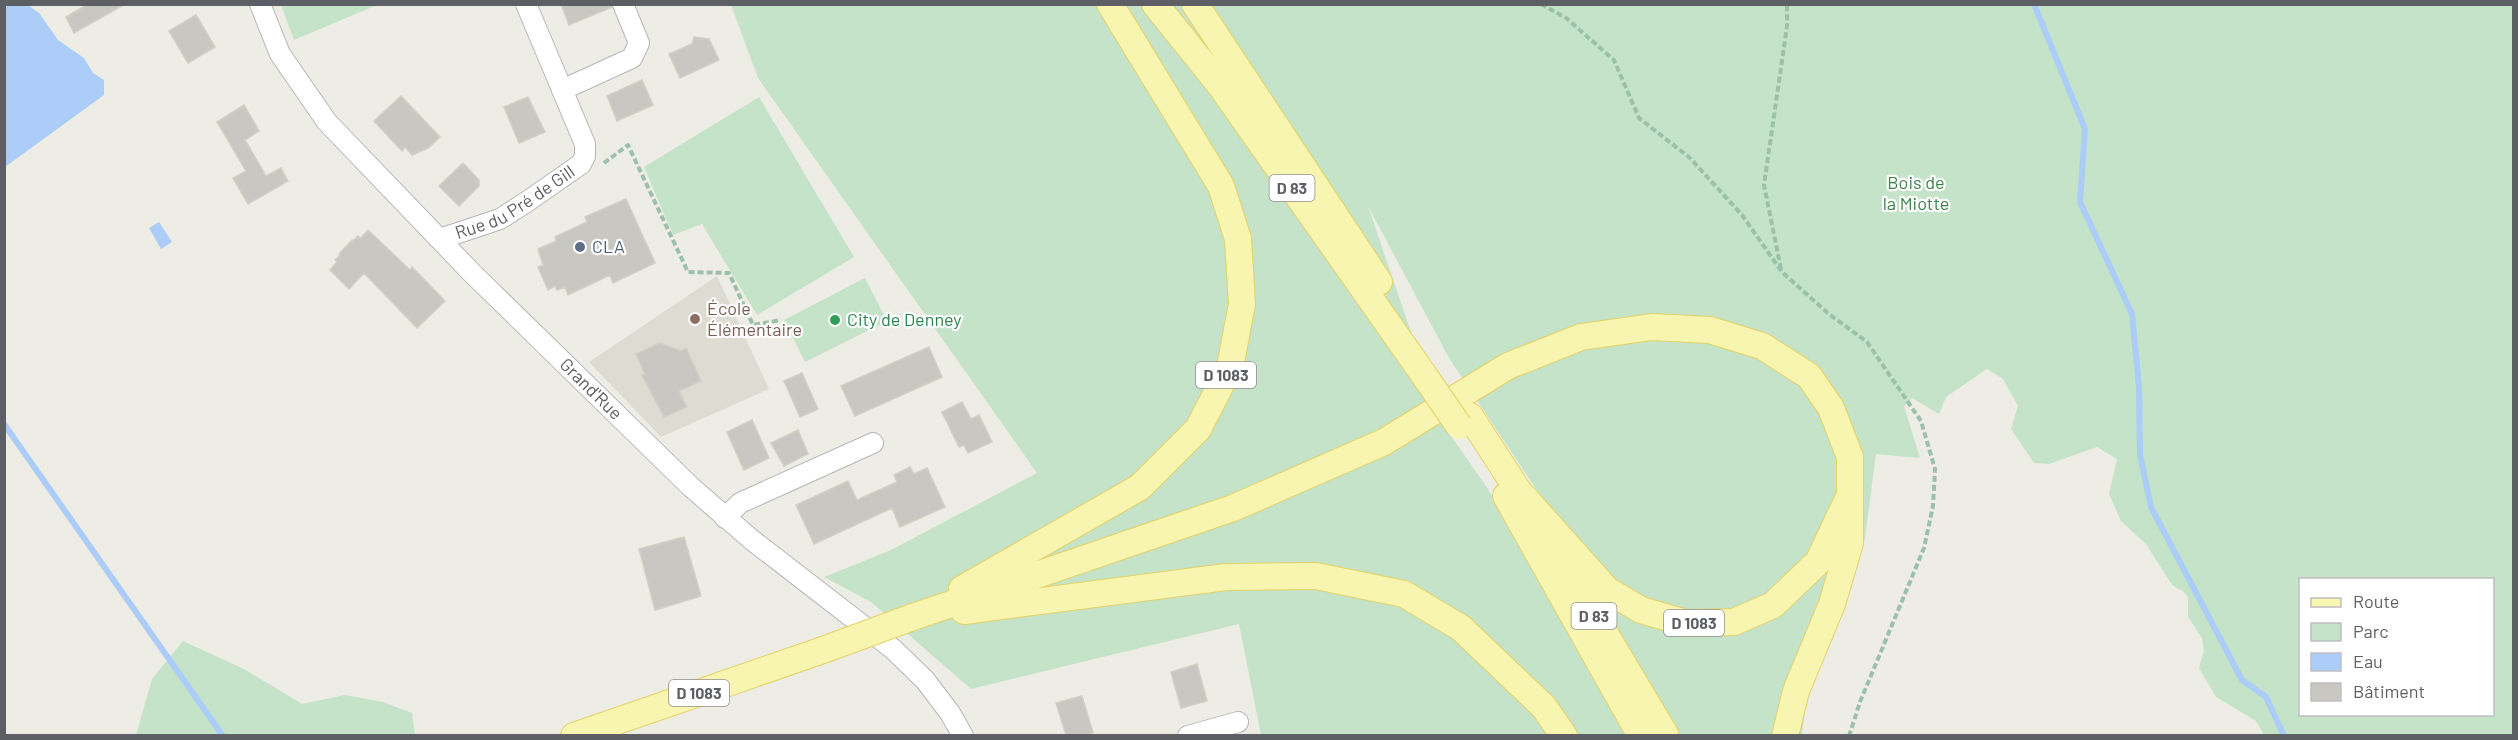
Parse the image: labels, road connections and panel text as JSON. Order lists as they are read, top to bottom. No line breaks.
{"streets":{"main road":["D 83","D 1083"],"street":["Rue du Pré de Gill","Grand'Rue"]},"crossings":[["D 83","D 1083"],["Rue du Pré de Gill","Grand'Rue"]],"parks":["Bois de la Miotte"],"places":["CLA","École Élémentaire","City de Denney"],"legend":["Route","Parc","Eau","Bâtiment"]}
